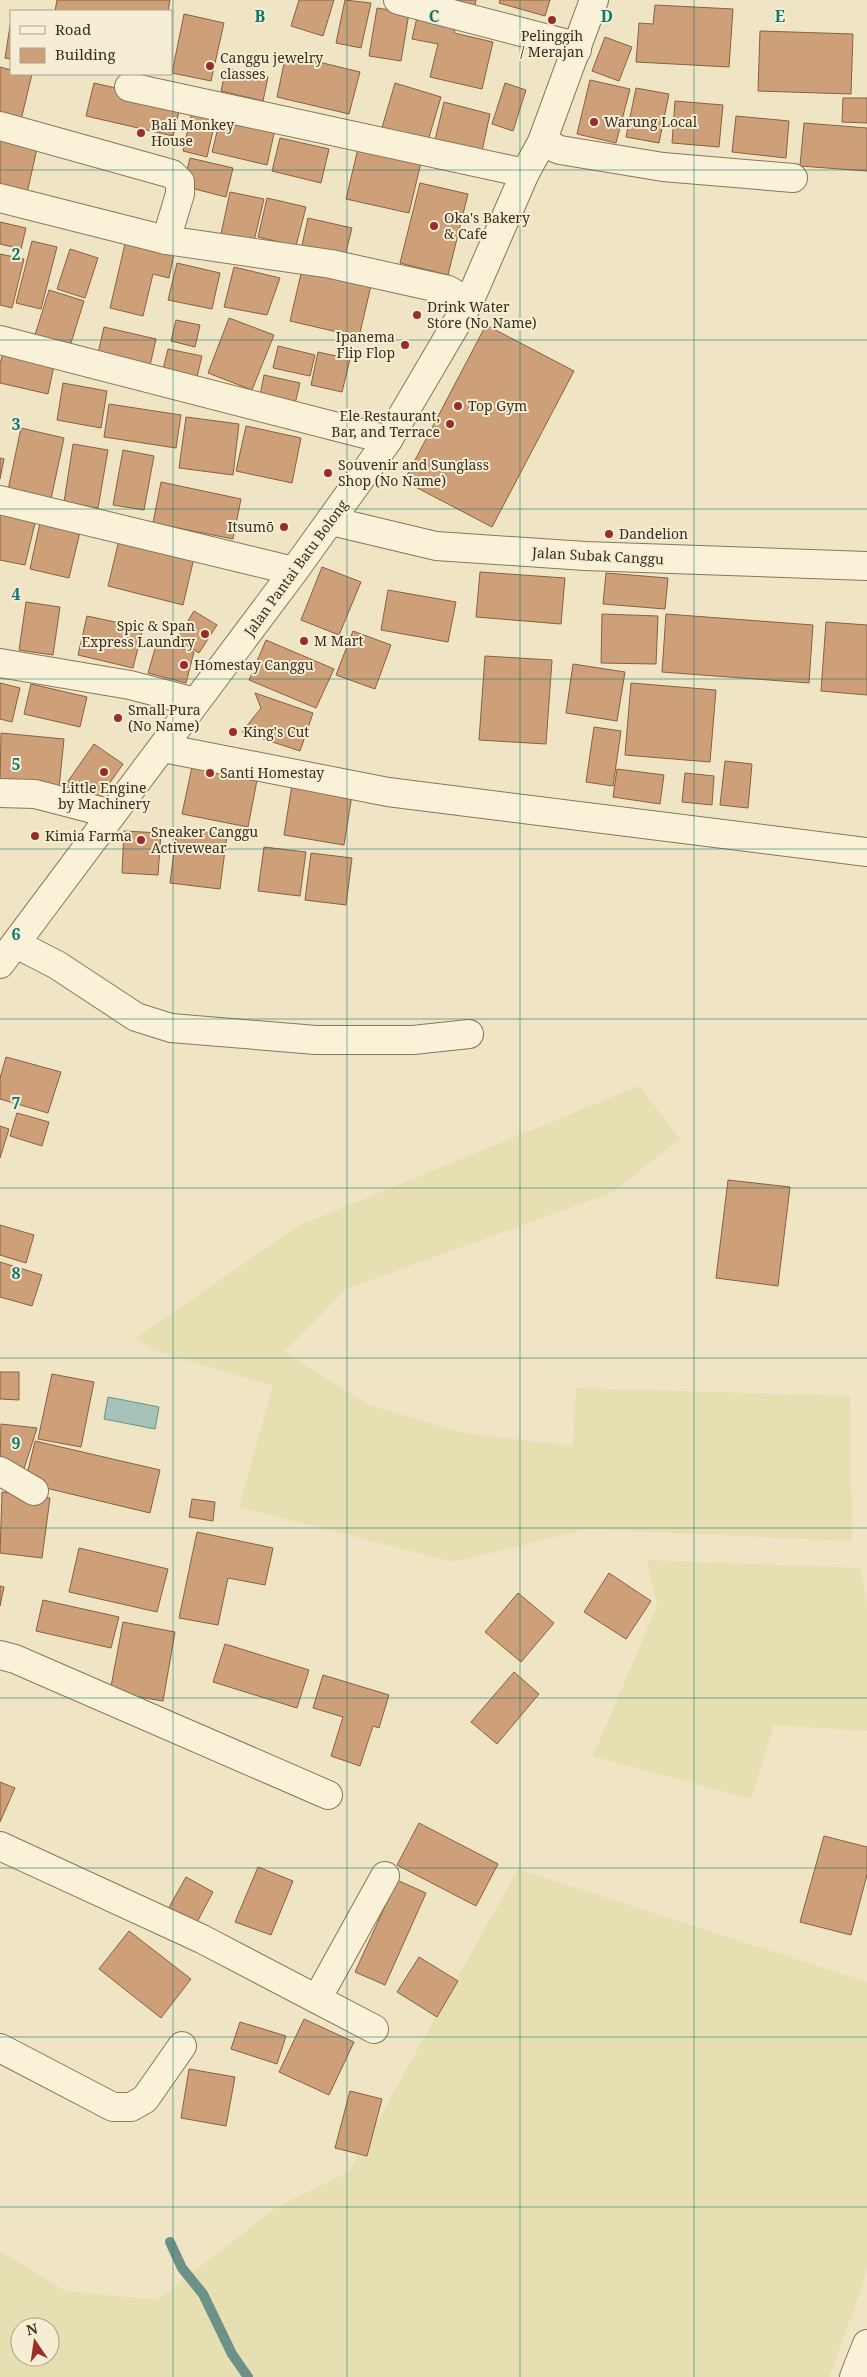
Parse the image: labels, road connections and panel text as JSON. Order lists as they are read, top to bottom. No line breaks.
{"streets":{"street":["Jalan Subak Canggu","Jalan Pantai Batu Bolong"]},"crossings":[["Jalan Subak Canggu","Jalan Pantai Batu Bolong"]],"places":["Pelinggih / Merajan","Canggu jewelry classes","Warung Local","Bali Monkey House","Oka's Bakery & Cafe","Drink Water Store (No Name)","Ipanema Flip Flop","Top Gym","Ele Restaurant, Bar, and Terrace","Souvenir and Sunglass Shop (No Name)","Itsumō","Dandelion","Spic & Span Express Laundry","M Mart","Homestay Canggu","Small Pura (No Name)","King's Cut","Little Engine by Machinery","Santi Homestay","Kimia Farma","Sneaker Canggu Activewear"],"legend":["Road","Building"],"north":"top","grid":{"columns":["B","C","D","E"],"rows":["2","3","4","5","6","7","8","9"]}}
